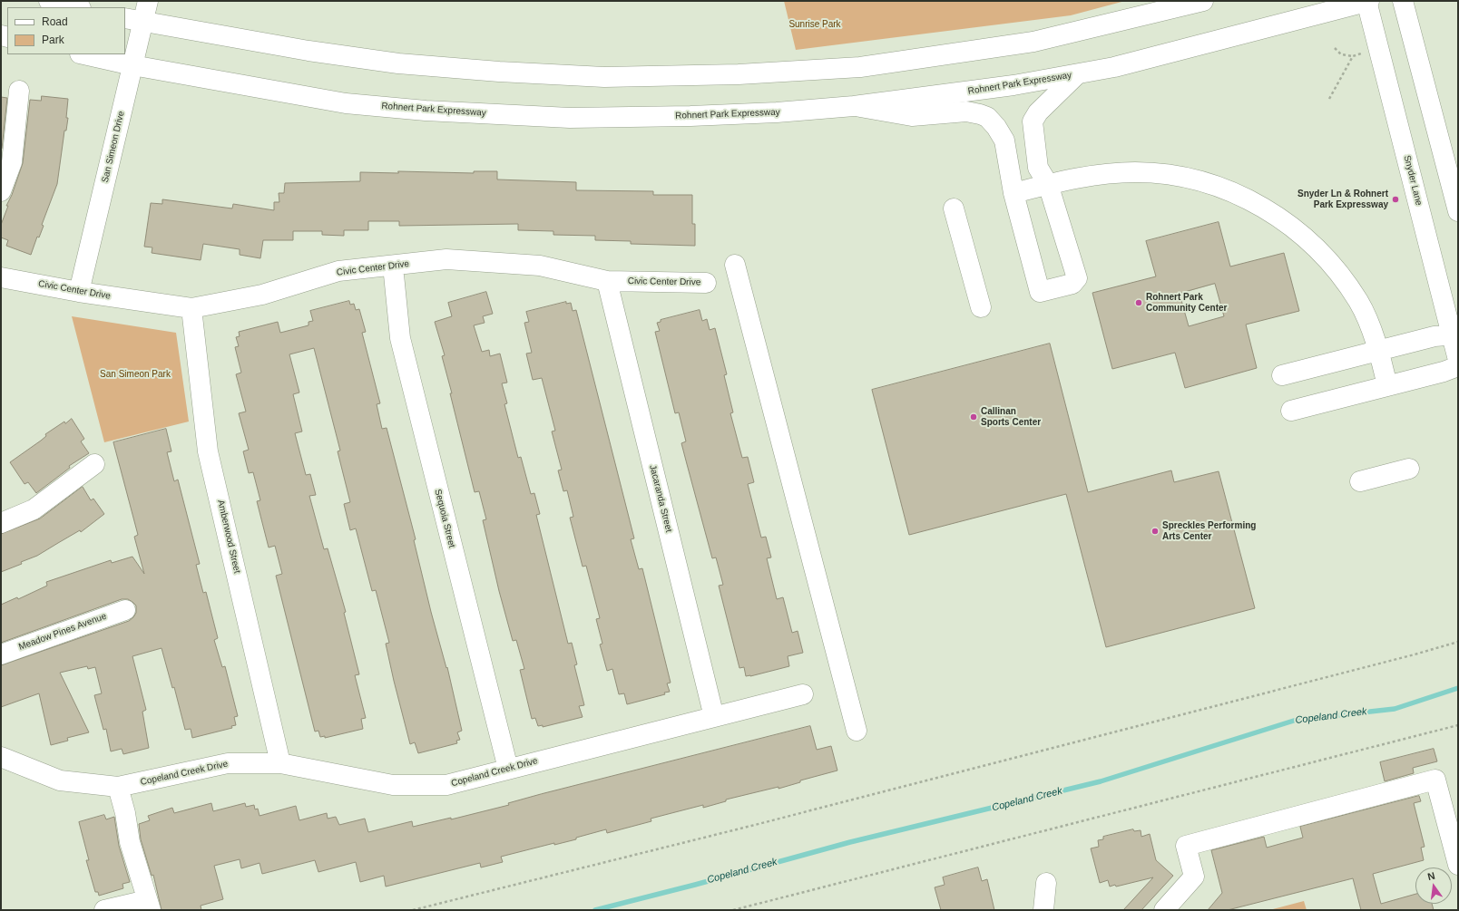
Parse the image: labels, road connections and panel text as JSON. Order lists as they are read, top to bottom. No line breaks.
{"streets":{"street":["Rohnert Park Expressway","San Simeon Drive","Snyder Lane","Civic Center Drive","Jacaranda Street","Sequoia Street","Amberwood Street","Meadow Pines Avenue","Copeland Creek Drive"]},"crossings":[["Rohnert Park Expressway","San Simeon Drive"],["Rohnert Park Expressway","Snyder Lane"],["San Simeon Drive","Civic Center Drive"],["Civic Center Drive","Jacaranda Street"],["Civic Center Drive","Sequoia Street"],["Civic Center Drive","Amberwood Street"],["Jacaranda Street","Copeland Creek Drive"],["Sequoia Street","Copeland Creek Drive"],["Amberwood Street","Copeland Creek Drive"]],"water":["Copeland Creek"],"parks":["Sunrise Park","San Simeon Park"],"places":["Snyder Ln & Rohnert Park Expressway","Rohnert Park Community Center","Callinan Sports Center","Spreckles Performing Arts Center"],"legend":["Road","Park"],"north":"top"}
